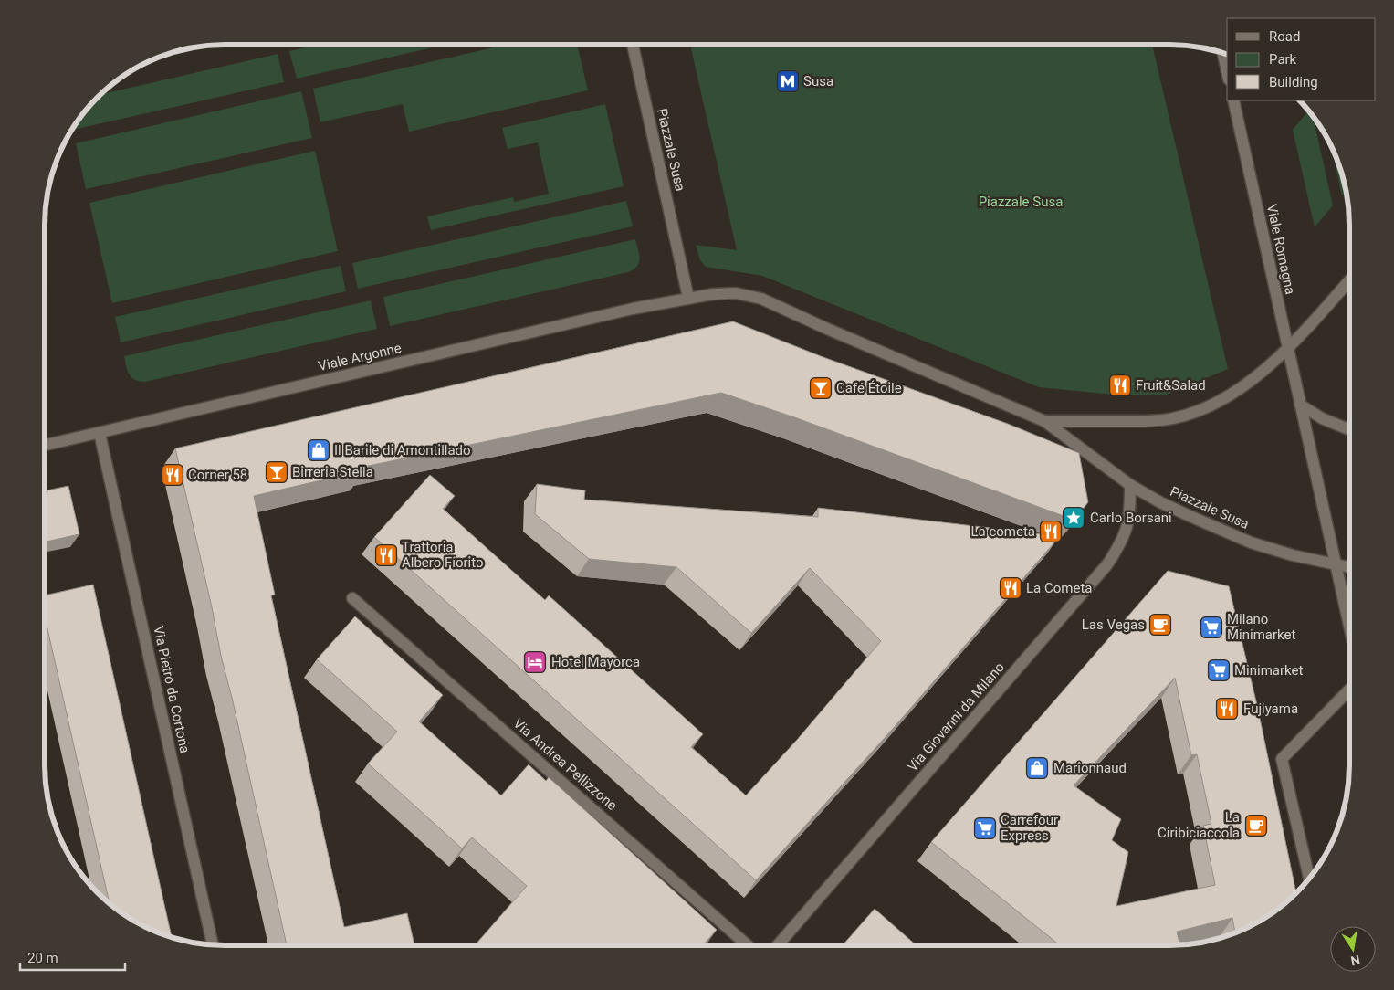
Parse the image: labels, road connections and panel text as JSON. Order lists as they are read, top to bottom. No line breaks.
{"streets":{"street":["Piazzale Susa","Viale Romagna","Viale Argonne","Via Pietro da Cortona","Via Giovanni da Milano","Via Andrea Pellizzone"]},"crossings":[["Piazzale Susa","Viale Romagna"],["Piazzale Susa","Viale Argonne"],["Piazzale Susa","Via Giovanni da Milano"],["Viale Argonne","Via Pietro da Cortona"]],"parks":["Piazzale Susa"],"places":{"metro station":["Susa"],"restaurant":["Fruit&Salad","Corner 58","La cometa","Trattoria Albero Fiorito","La Cometa","Fujiyama"],"bar":["Café Étoile","Birreria Stella"],"shop":["Il Barile di Amontillado","Marionnaud"],"place":["Carlo Borsani"],"cafe":["Las Vegas","La Ciribiciaccola"],"supermarket":["Milano Minimarket","Minimarket","Carrefour Express"],"hotel":["Hotel Mayorca"]},"legend":["Road","Park","Building"],"scale_bar":"20 m","north":"bottom"}
